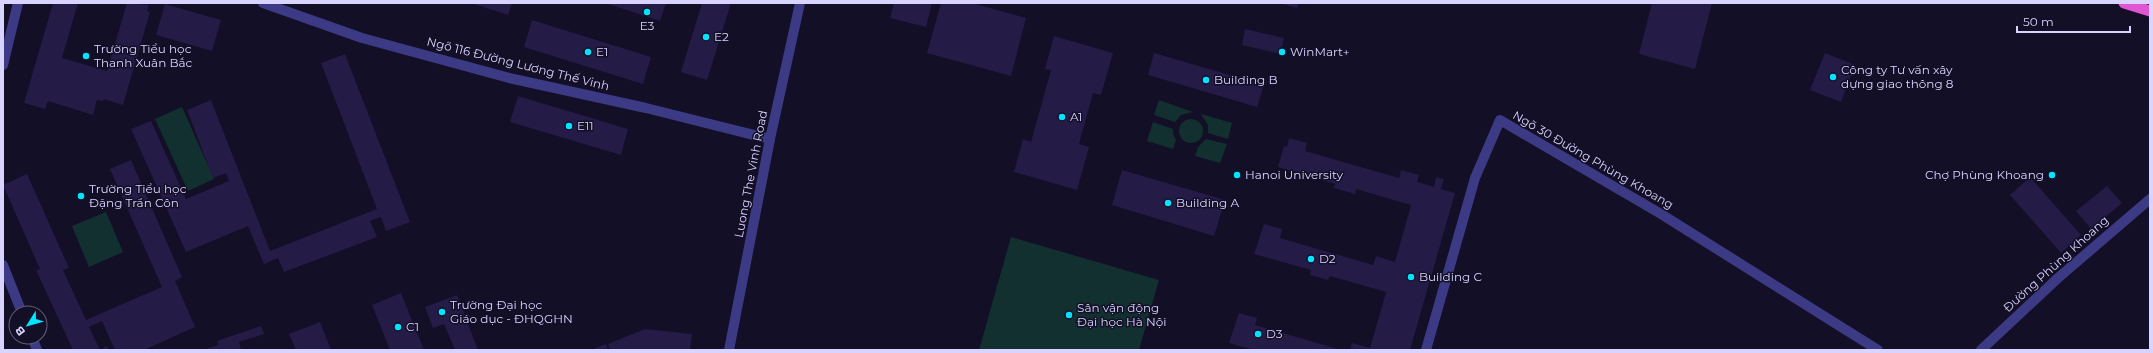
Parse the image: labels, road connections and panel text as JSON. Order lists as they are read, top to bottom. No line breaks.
{"streets":{"street":["Ngõ 116 Đường Lương Thế Vinh","Ngõ 30 Đường Phùng Khoang","Luong The Vinh Road","Đường Phùng Khoang"]},"crossings":[["Ngõ 116 Đường Lương Thế Vinh","Luong The Vinh Road"]],"places":["E3","E2","E1","WinMart+","Trường Tiểu học Thanh Xuân Bắc","Công ty Tư vấn xây dựng giao thông 8","Building B","A1","E11","Hanoi University","Chợ Phùng Khoang","Trường Tiểu học Đặng Trần Côn","Building A","D2","Building C","Trường Đại học Giáo dục - ĐHQGHN","Sân vận động Đại học Hà Nội","C1","D3"],"scale_bar":"50 m","north":"bottom left"}
